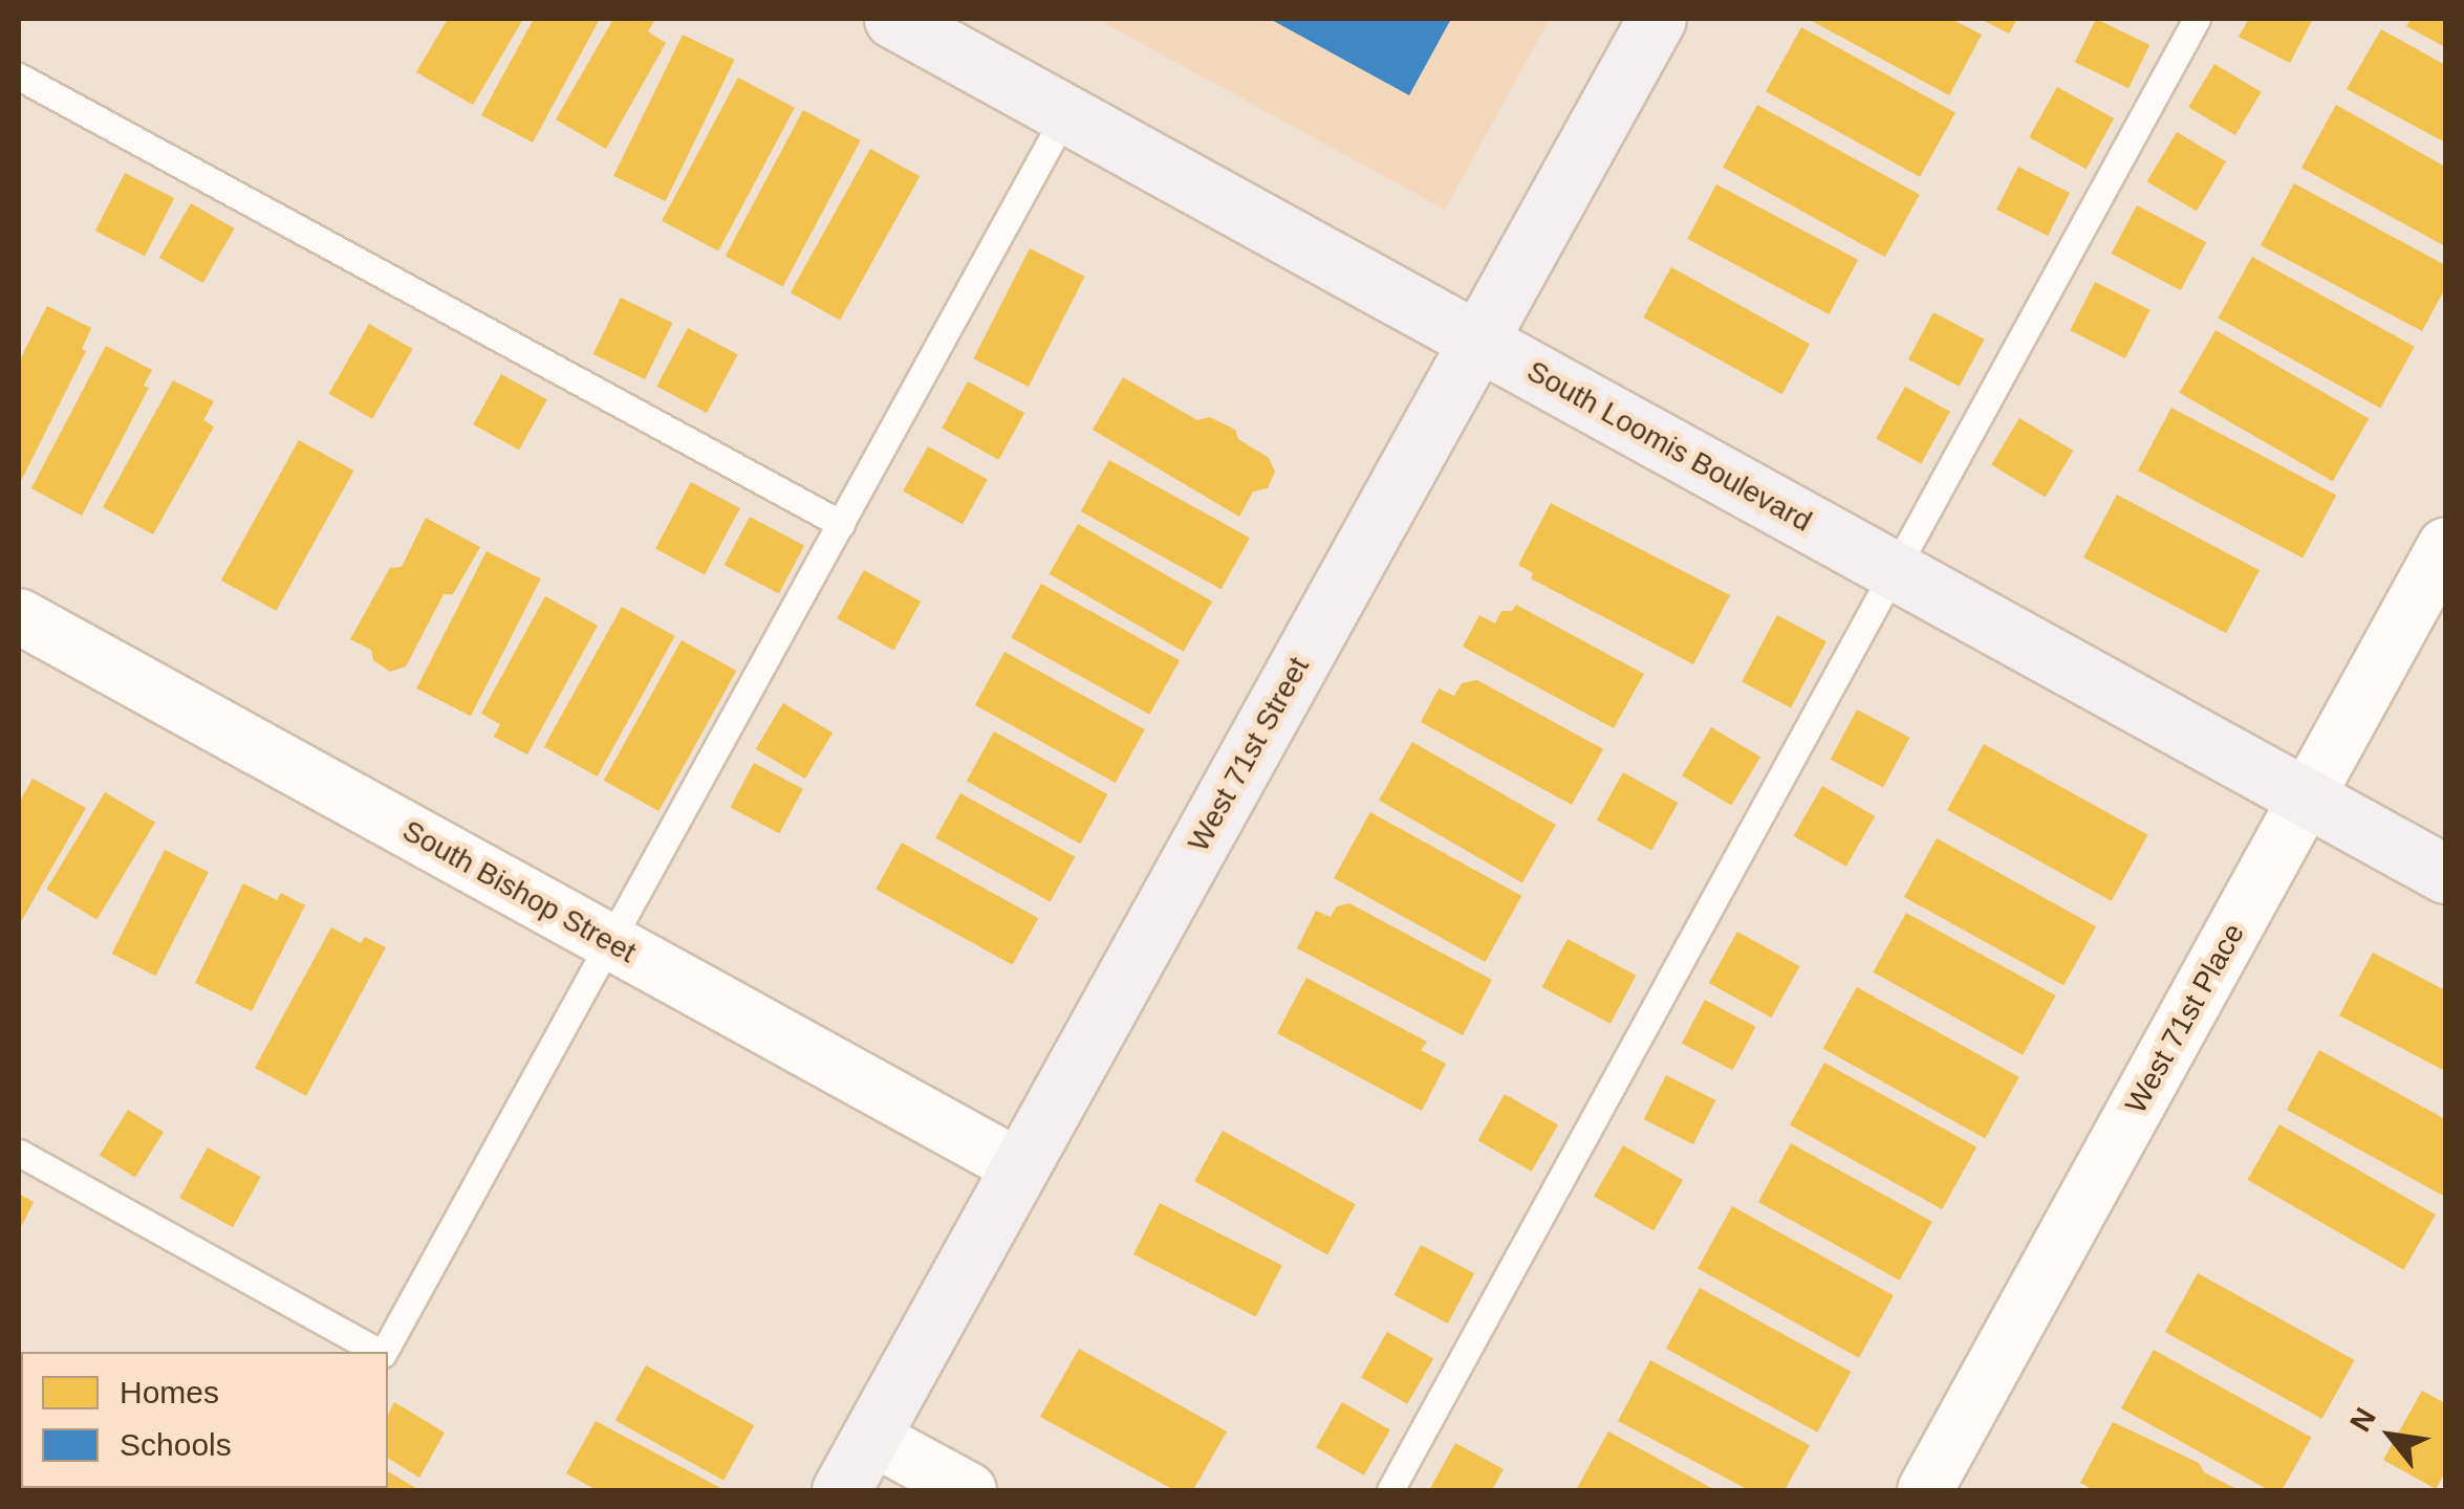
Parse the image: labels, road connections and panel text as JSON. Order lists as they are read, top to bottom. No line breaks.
{"streets":{"street":["South Loomis Boulevard","West 71st Street","South Bishop Street","West 71st Place"]},"crossings":[["South Loomis Boulevard","West 71st Street"],["South Loomis Boulevard","West 71st Place"],["West 71st Street","South Bishop Street"]],"legend":["Homes","Schools"],"north":"top left"}
